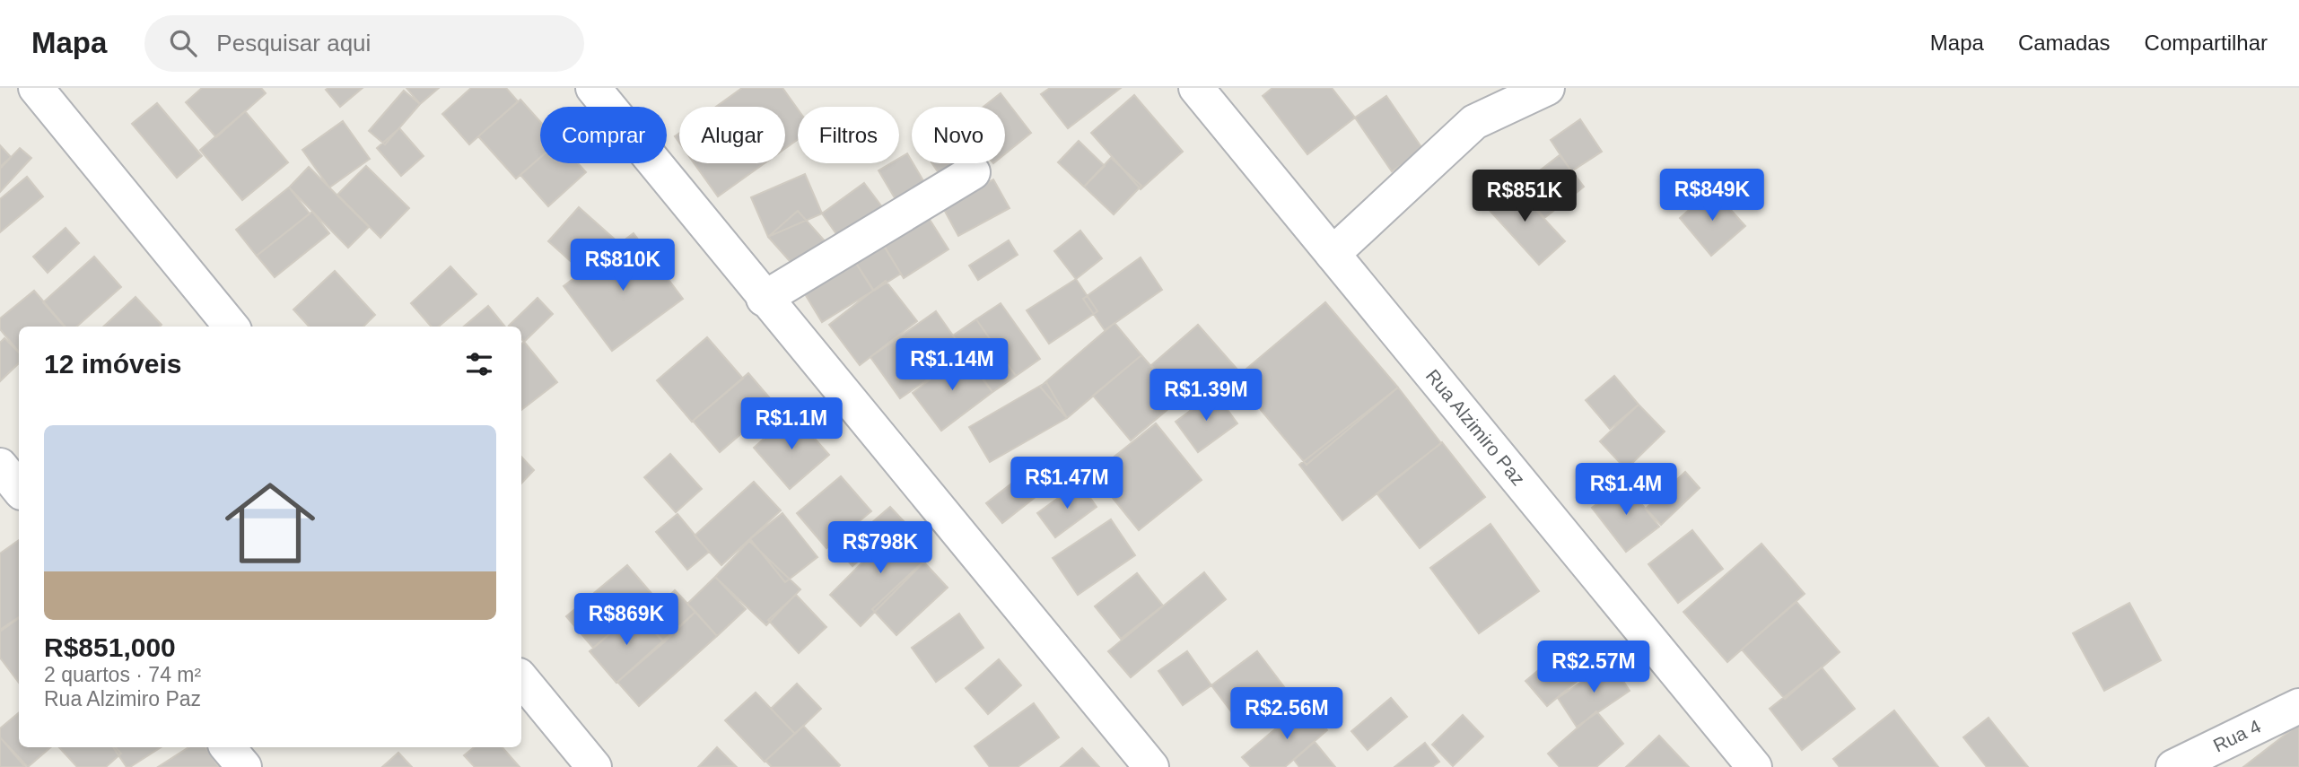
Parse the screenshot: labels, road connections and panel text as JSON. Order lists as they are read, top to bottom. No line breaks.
{"streets":{"street":["Rua Alzimiro Paz","Rua 4"]},"page":{"header":"Mapa","search":"Pesquisar aqui","nav":["Mapa","Camadas","Compartilhar"],"chip":["Comprar","Alugar","Filtros","Novo"],"price":["R$849K","R$851K","R$810K","R$1.14M","R$1.39M","R$1.1M","R$1.47M","R$1.4M","R$798K","R$869K","R$2.57M","R$2.56M"],"heading":"12 imóveis","list":[{"name":"R$851,000","note":"2 quartos · 74 m² · Rua Alzimiro Paz"}]}}
